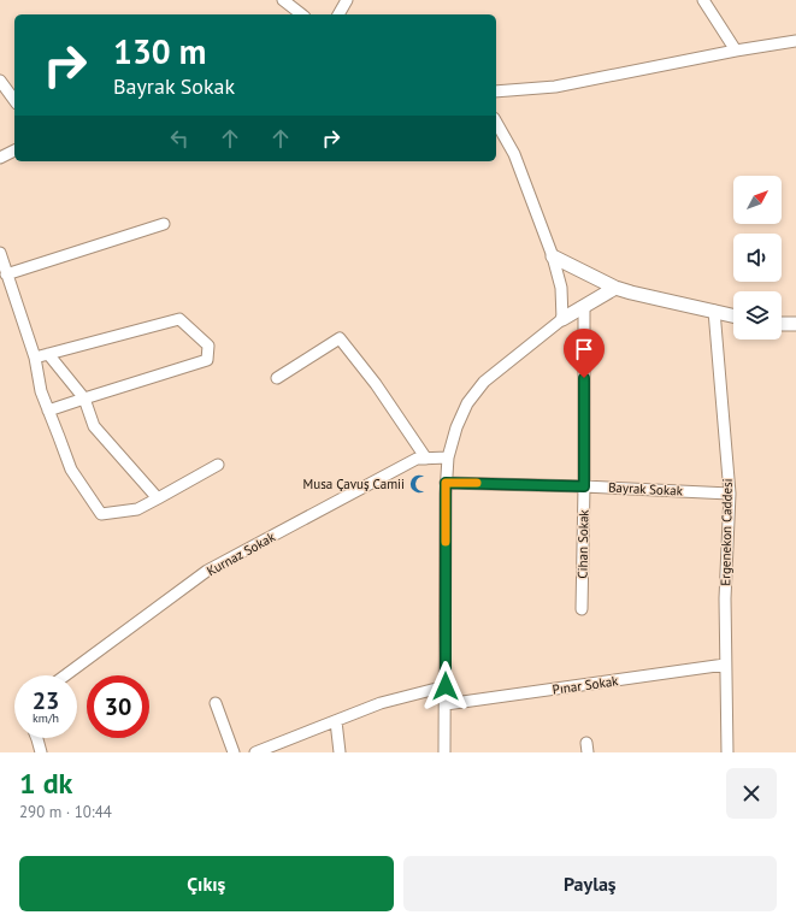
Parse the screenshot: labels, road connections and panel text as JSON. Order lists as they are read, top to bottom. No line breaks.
{"streets":{"street":["Bayrak Sokak","Ergenekon Caddesi","Cihan Sokak","Kurnaz Sokak","Pınar Sokak"]},"crossings":[["Bayrak Sokak","Ergenekon Caddesi"],["Bayrak Sokak","Cihan Sokak"],["Ergenekon Caddesi","Pınar Sokak"]],"places":{"mosque":["Musa Çavuş Camii"]},"north":"top right","page":{"turn":["130 m","Bayrak Sokak"],"speed":"23 km/h","limit":"30","heading":["1 dk","290 m · 10:44"],"buttons":["Çıkış","Paylaş"]}}
